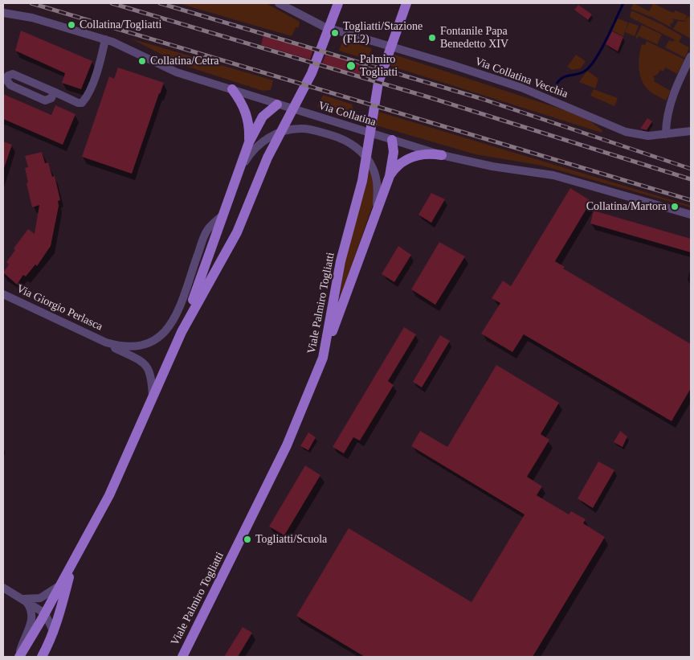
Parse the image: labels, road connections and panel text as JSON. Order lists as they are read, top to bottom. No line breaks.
{"streets":{"main road":["Viale Palmiro Togliatti"],"street":["Via Collatina Vecchia","Via Collatina","Via Giorgio Perlasca"]},"places":["Collatina/Togliatti","Togliatti/Stazione (FL2)","Fontanile Papa Benedetto XIV","Collatina/Cetra","Palmiro Togliatti","Collatina/Martora","Togliatti/Scuola"]}
